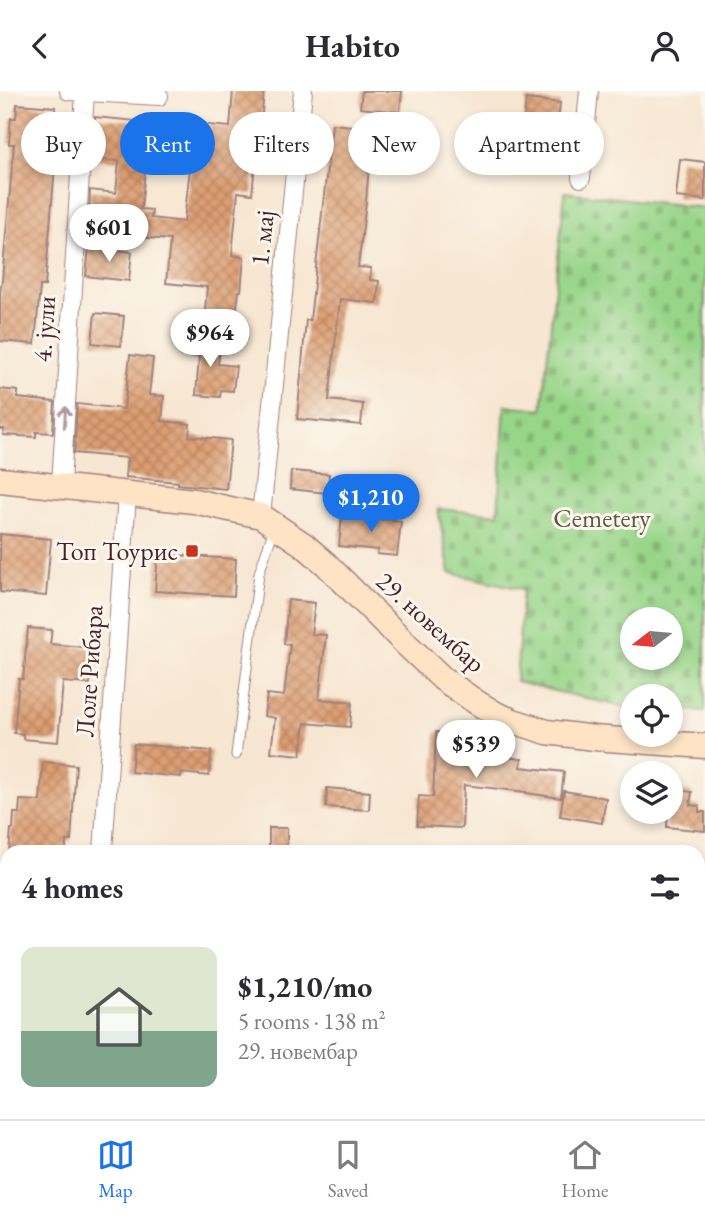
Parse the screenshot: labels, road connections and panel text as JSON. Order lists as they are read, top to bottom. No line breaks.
{"streets":{"main road":["29. новембар"],"street":["1. мај","4. јули","Лоле Рибара"]},"crossings":[["1. мај","29. новембар"]],"one_way":["4. јули"],"parks":["Cemetery"],"places":{"transit":["Топ Тоурис"]},"north":"left","page":{"header":"Habito","chip":["Buy","Rent","Filters","New","Apartment"],"price":["$601","$964","$1,210","$539"],"heading":"4 homes","list":[{"name":"$1,210/mo","note":"5 rooms · 138 m² · 29. новембар"}],"tabs":["Map","Saved","Home"]}}
